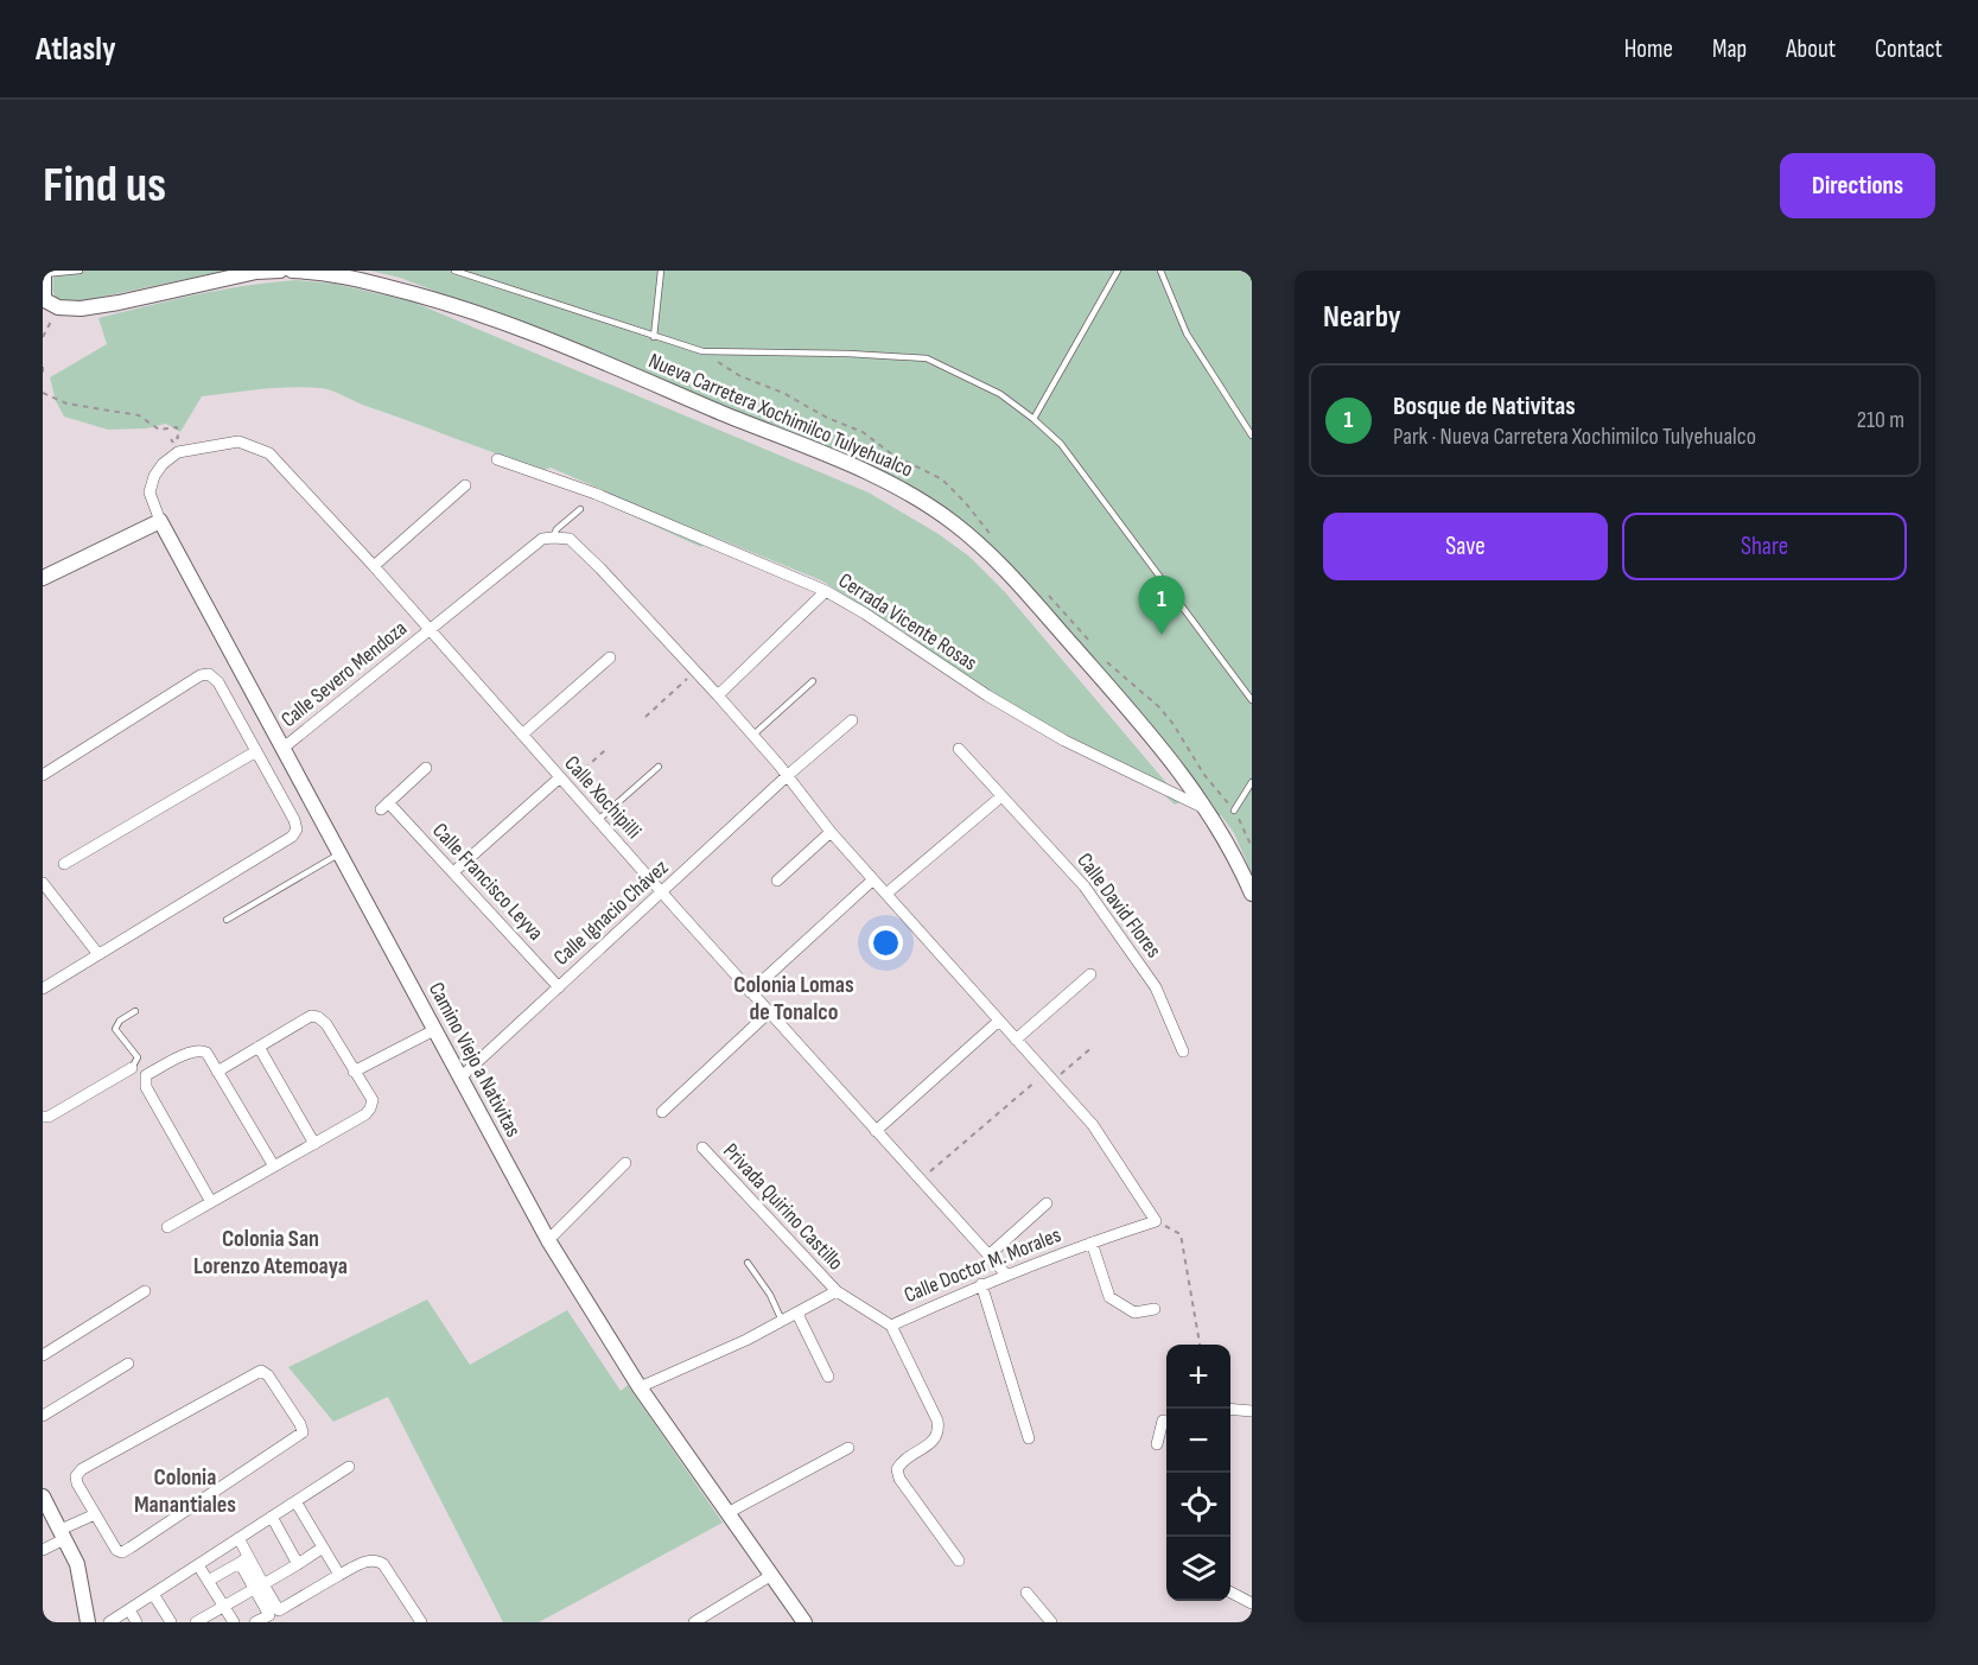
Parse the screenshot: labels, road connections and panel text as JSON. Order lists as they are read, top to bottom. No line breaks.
{"streets":{"street":["Nueva Carretera Xochimilco Tulyehualco","Cerrada Vicente Rosas","Calle Severo Mendoza","Calle Xochipilli","Calle Francisco Leyva","Calle David Flores","Calle Ignacio Chávez","Camino Viejo a Nativitas","Privada Quirino Castillo","Calle Doctor M. Morales"]},"crossings":[["Nueva Carretera Xochimilco Tulyehualco","Cerrada Vicente Rosas"],["Calle Severo Mendoza","Calle Xochipilli"],["Calle Severo Mendoza","Camino Viejo a Nativitas"],["Calle Xochipilli","Calle Ignacio Chávez"],["Calle Xochipilli","Camino Viejo a Nativitas"],["Calle Xochipilli","Calle Doctor M. Morales"],["Calle Francisco Leyva","Calle Ignacio Chávez"],["Calle Ignacio Chávez","Camino Viejo a Nativitas"],["Privada Quirino Castillo","Calle Doctor M. Morales"]],"districts":["Colonia Lomas de Tonalco","Colonia San Lorenzo Atemoaya","Colonia Manantiales"],"page":{"header":"Atlasly","nav":["Home","Map","About","Contact"],"buttons":["Directions",["Save","Share"]],"title":"Find us","heading":"Nearby","list":[{"mark":"1","name":"Bosque de Nativitas","note":"Park · Nueva Carretera Xochimilco Tulyehualco","value":"210 m"}],"pins":"1","map_buttons":["+","−"]}}
